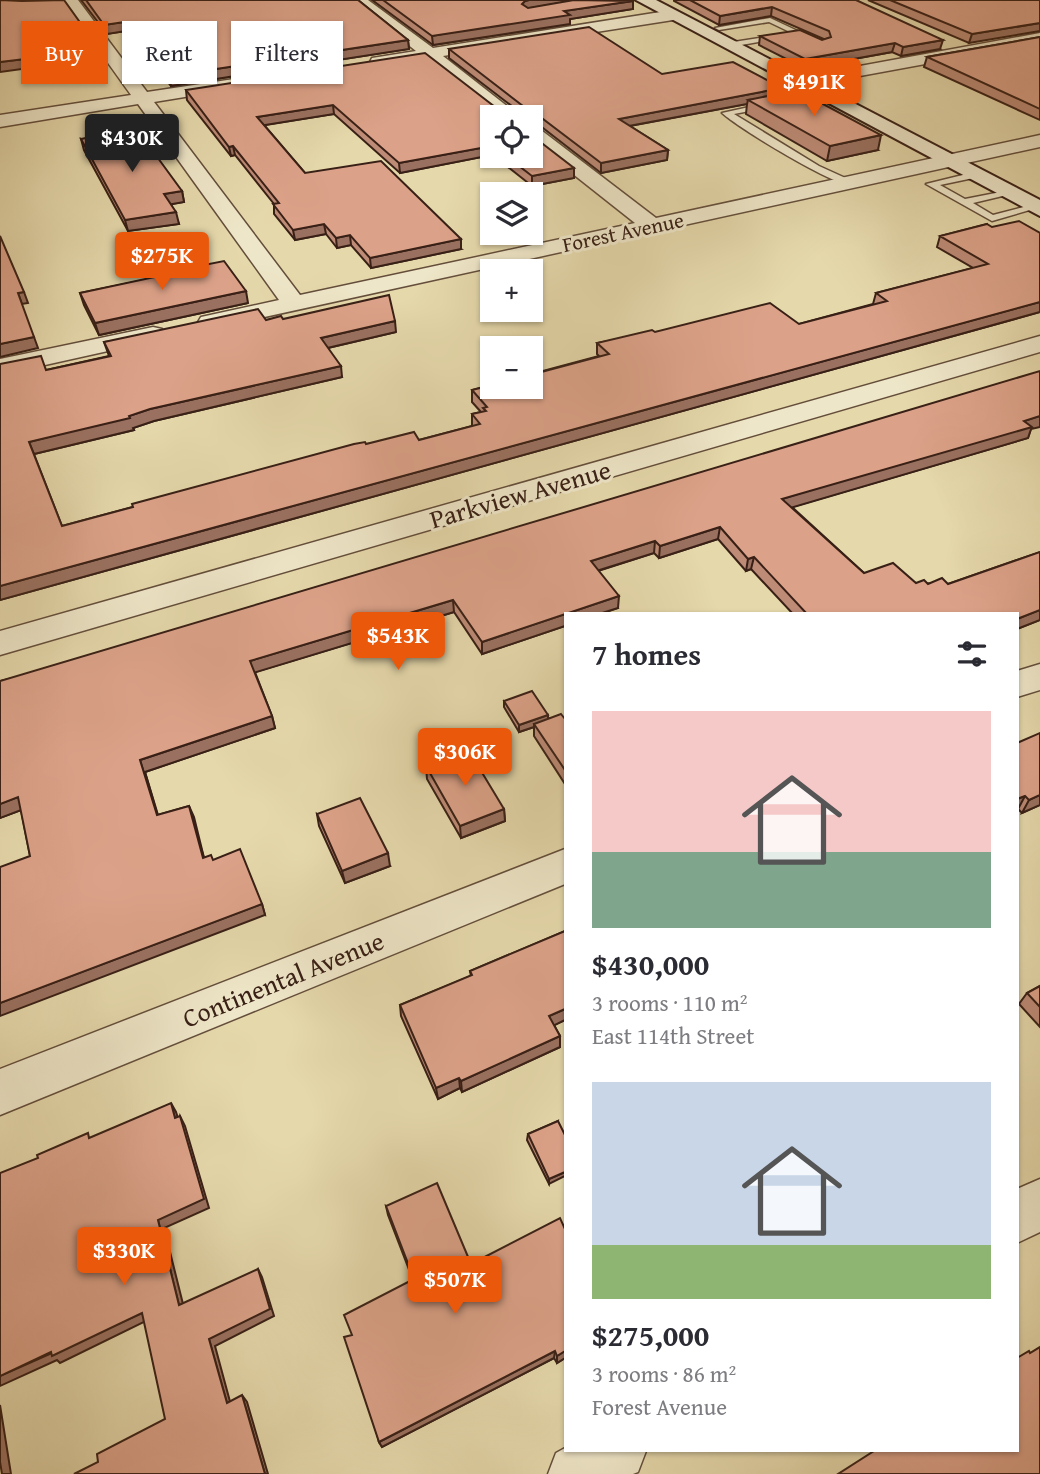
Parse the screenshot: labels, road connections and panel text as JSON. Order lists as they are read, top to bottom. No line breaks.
{"streets":{"street":["Forest Avenue","Parkview Avenue","Continental Avenue"]},"page":{"chip":["Buy","Rent","Filters"],"price":["$491K","$430K","$275K","$543K","$306K","$330K","$507K"],"map_buttons":["+","−"],"heading":"7 homes","list":[{"name":"$430,000","note":"3 rooms · 110 m² · East 114th Street"},{"name":"$275,000","note":"3 rooms · 86 m² · Forest Avenue"}]}}
